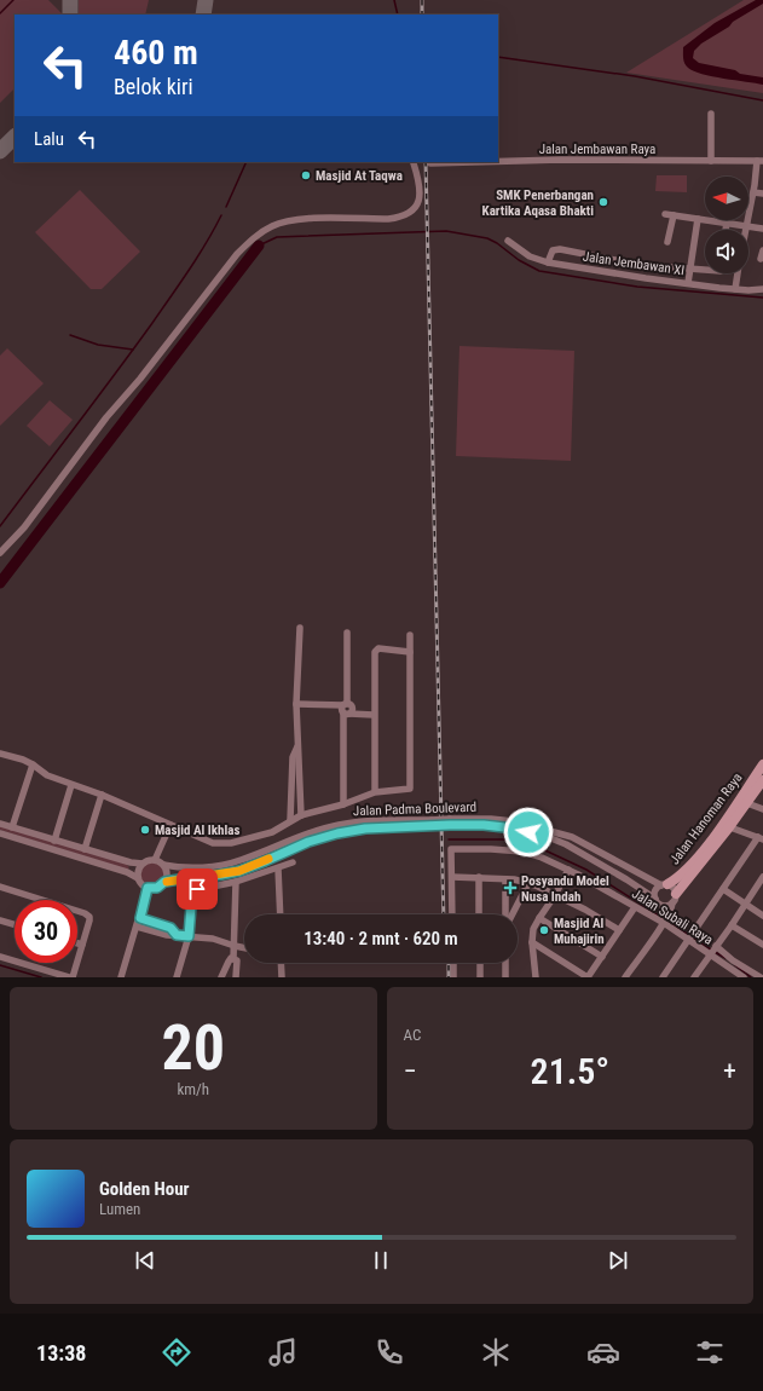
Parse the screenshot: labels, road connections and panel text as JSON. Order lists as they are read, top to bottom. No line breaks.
{"streets":{"street":["Jalan Jembawan Raya","Jalan Jembawan XI","Jalan Padma Boulevard","Jalan Hanoman Raya","Jalan Subali Raya"]},"crossings":[["Jalan Padma Boulevard","Jalan Hanoman Raya"],["Jalan Hanoman Raya","Jalan Subali Raya"]],"places":{"other":["Masjid At Taqwa","SMK Penerbangan Kartika Aqasa Bhakti","Masjid Al Ikhlas","Masjid Al Muhajirin"],"health":["Posyandu Model Nusa Indah"]},"north":"left","page":{"turn":["460 m","Belok kiri"],"then":"Lalu","limit":"30","trip":"13:40 · 2 mnt · 620 m","tile":[["20","km/h"],"AC"],"heat":["−","21.5°","+"],"song":["Golden Hour","Lumen"],"tabs":"13:38"}}
